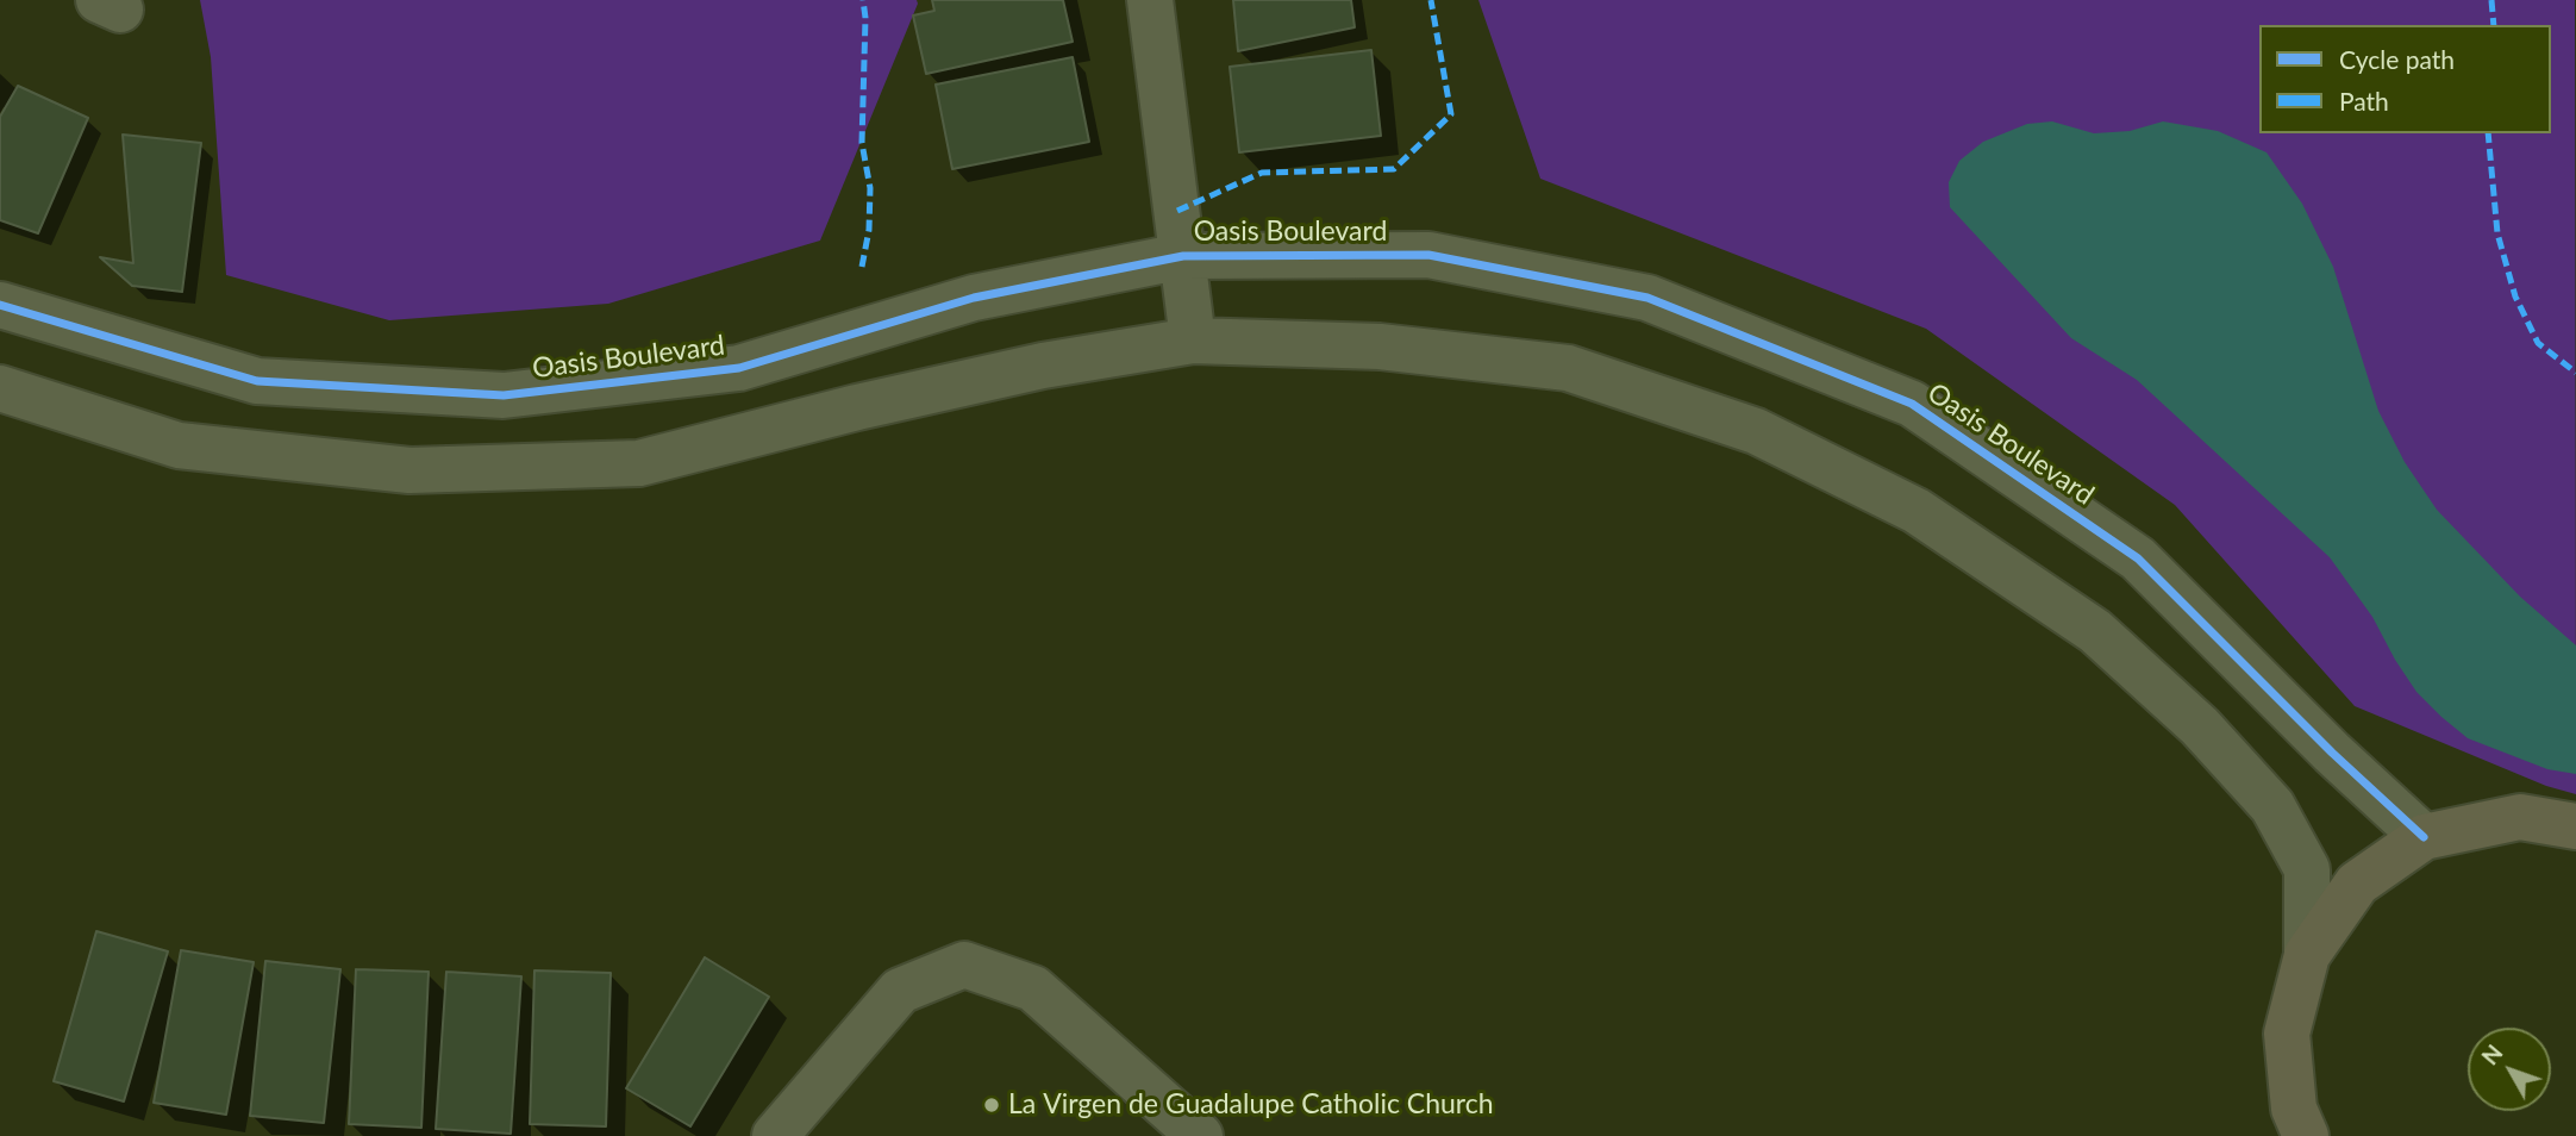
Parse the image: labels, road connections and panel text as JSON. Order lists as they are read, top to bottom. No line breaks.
{"streets":{"street":["Oasis Boulevard"]},"places":["La Virgen de Guadalupe Catholic Church"],"legend":["Cycle path","Path"],"north":"top left"}
